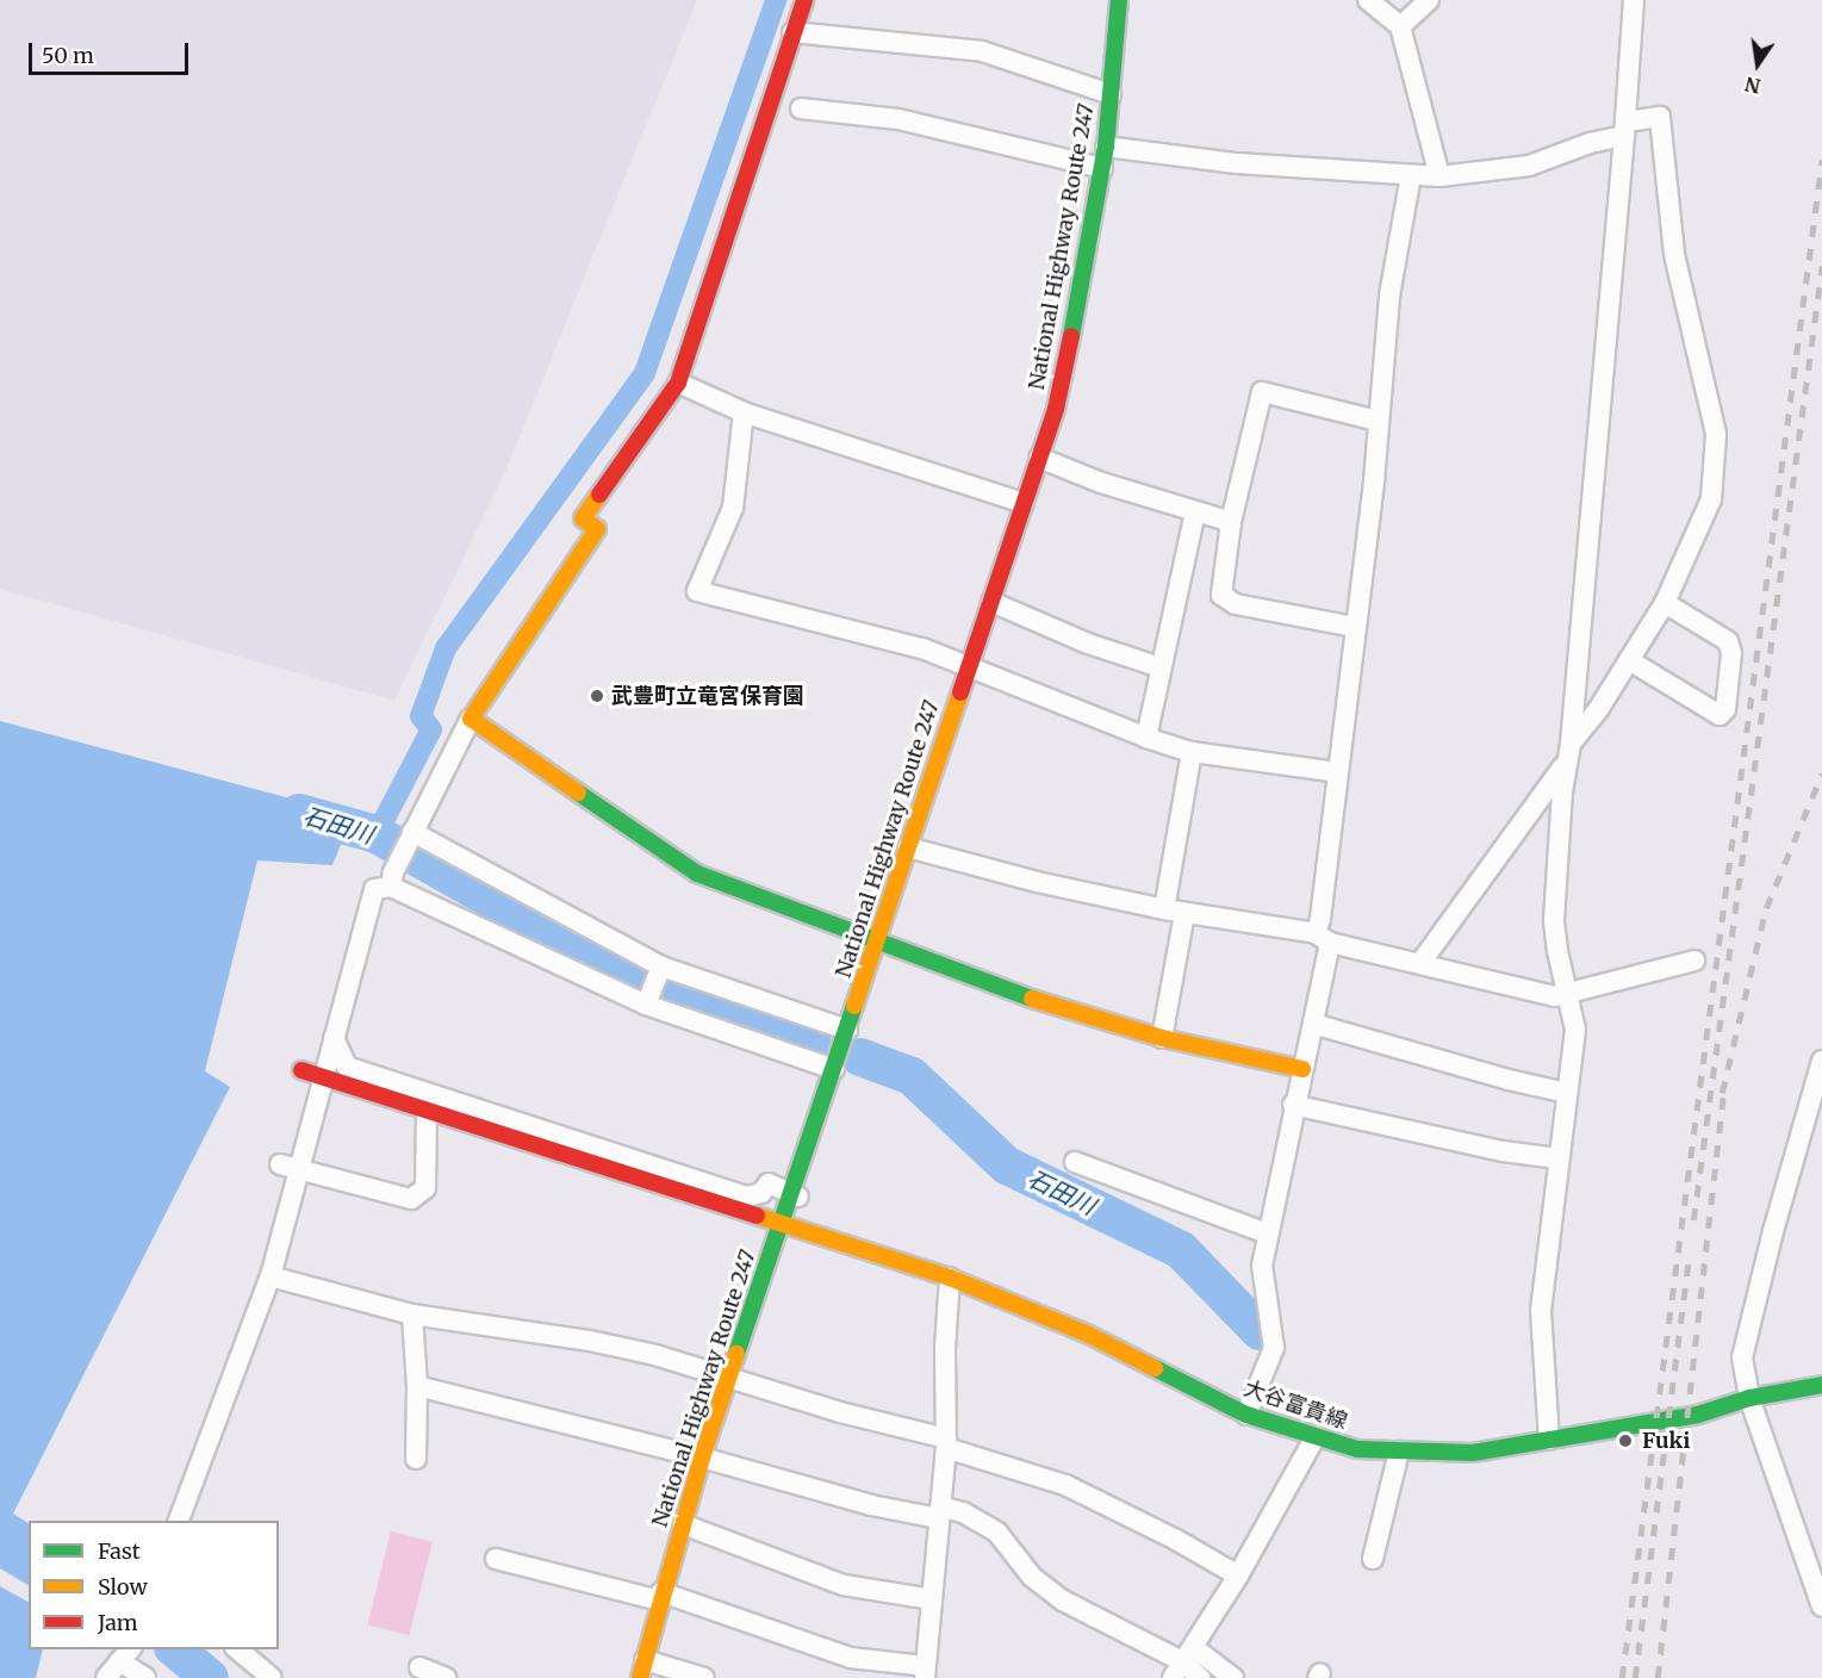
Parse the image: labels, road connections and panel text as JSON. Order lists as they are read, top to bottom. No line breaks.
{"streets":{"main road":["National Highway Route 247","大谷富貴線"]},"crossings":[["National Highway Route 247","大谷富貴線"]],"water":["石田川"],"places":["武豊町立竜宮保育園","Fuki"],"legend":["Fast","Slow","Jam"],"scale_bar":"50 m","north":"bottom"}
